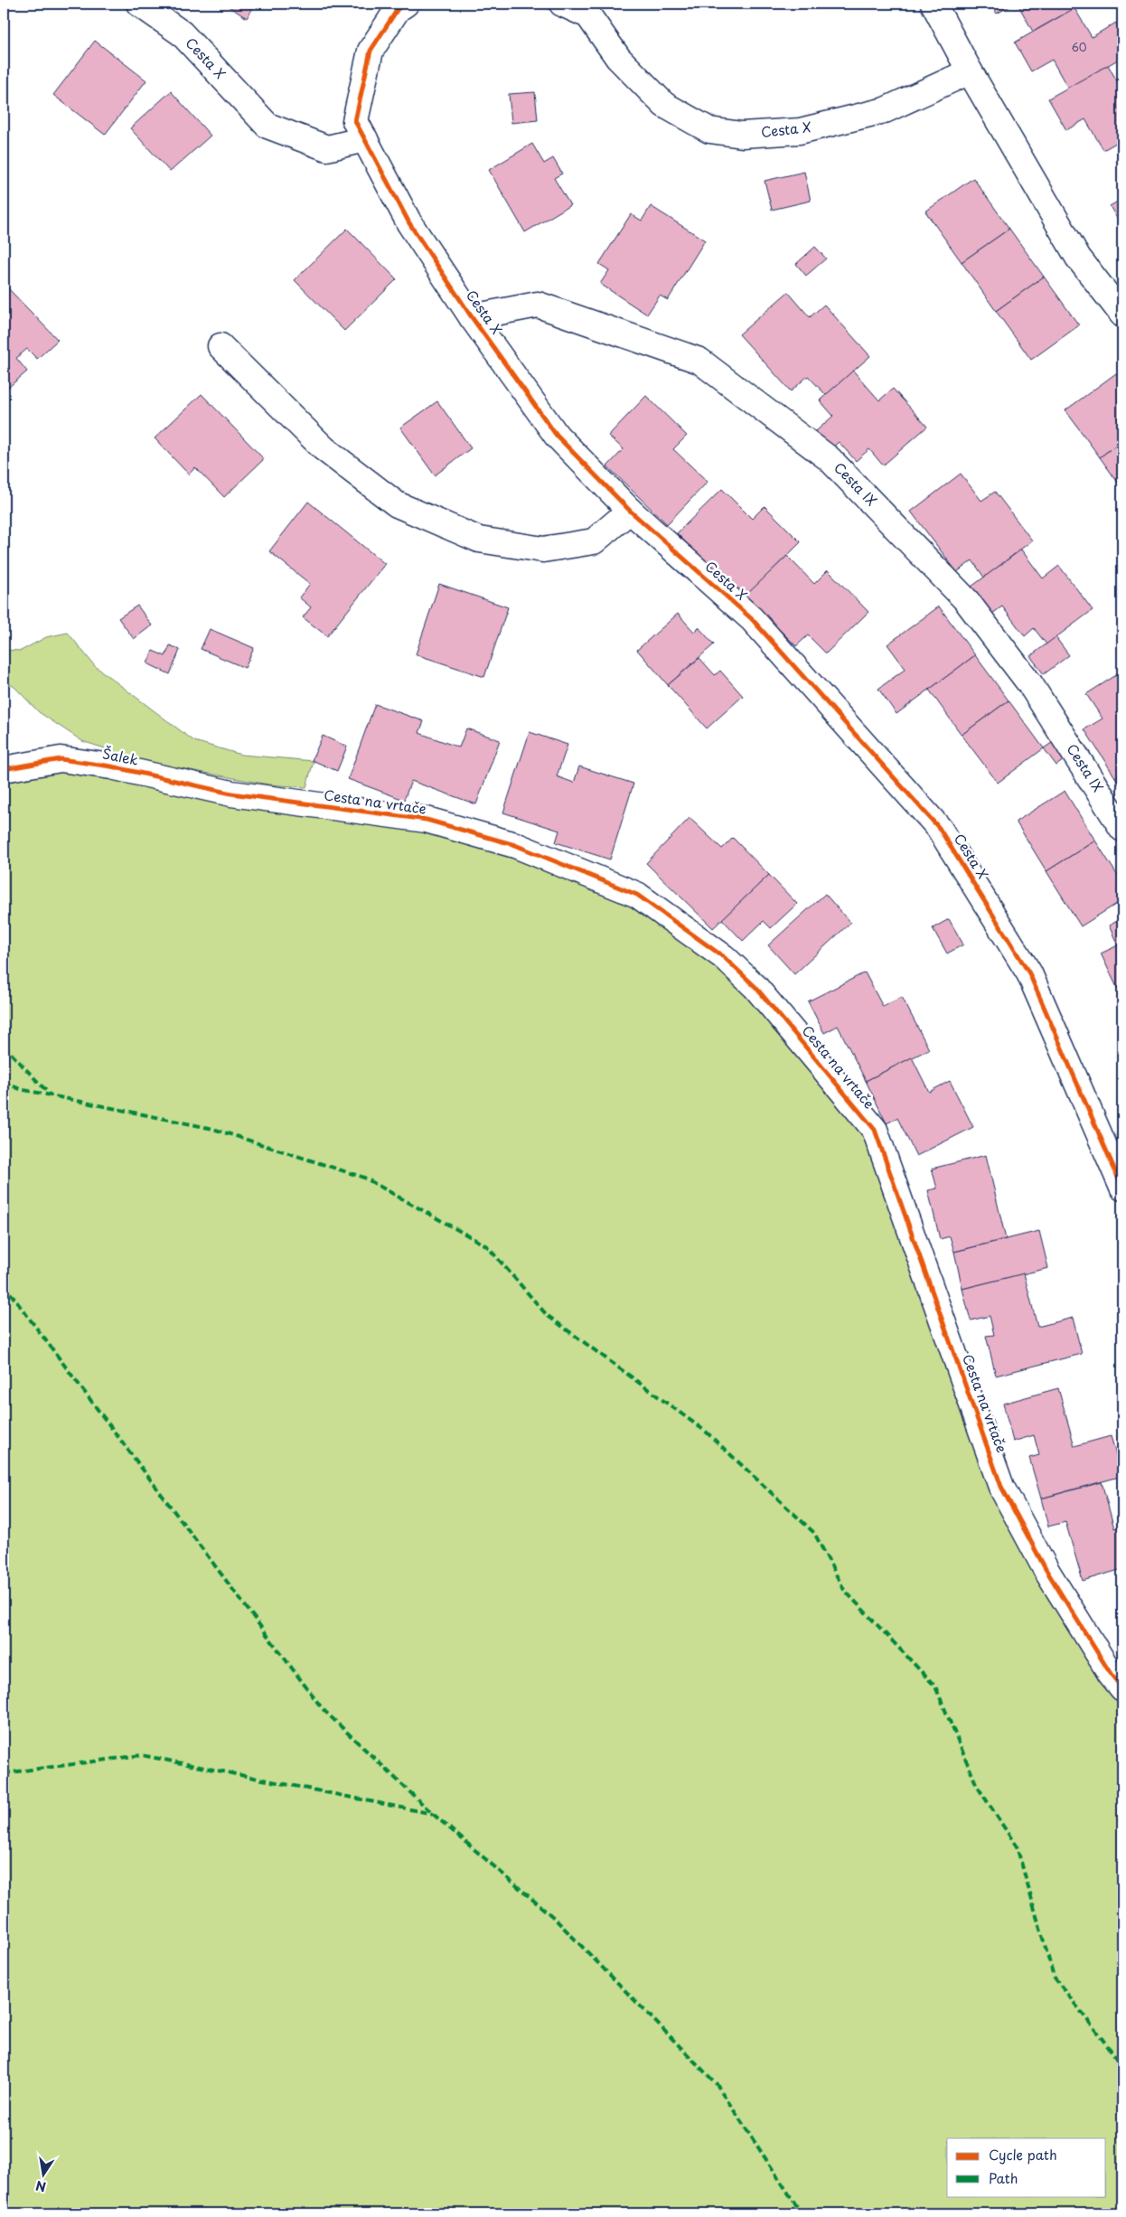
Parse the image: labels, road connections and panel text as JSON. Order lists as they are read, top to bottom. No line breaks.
{"streets":{"street":["Cesta X","Cesta IX","Šalek","Cesta na vrtače"]},"crossings":[["Cesta X","Cesta IX"],["Šalek","Cesta na vrtače"]],"house_numbers":["60"],"legend":["Cycle path","Path"],"north":"bottom"}
